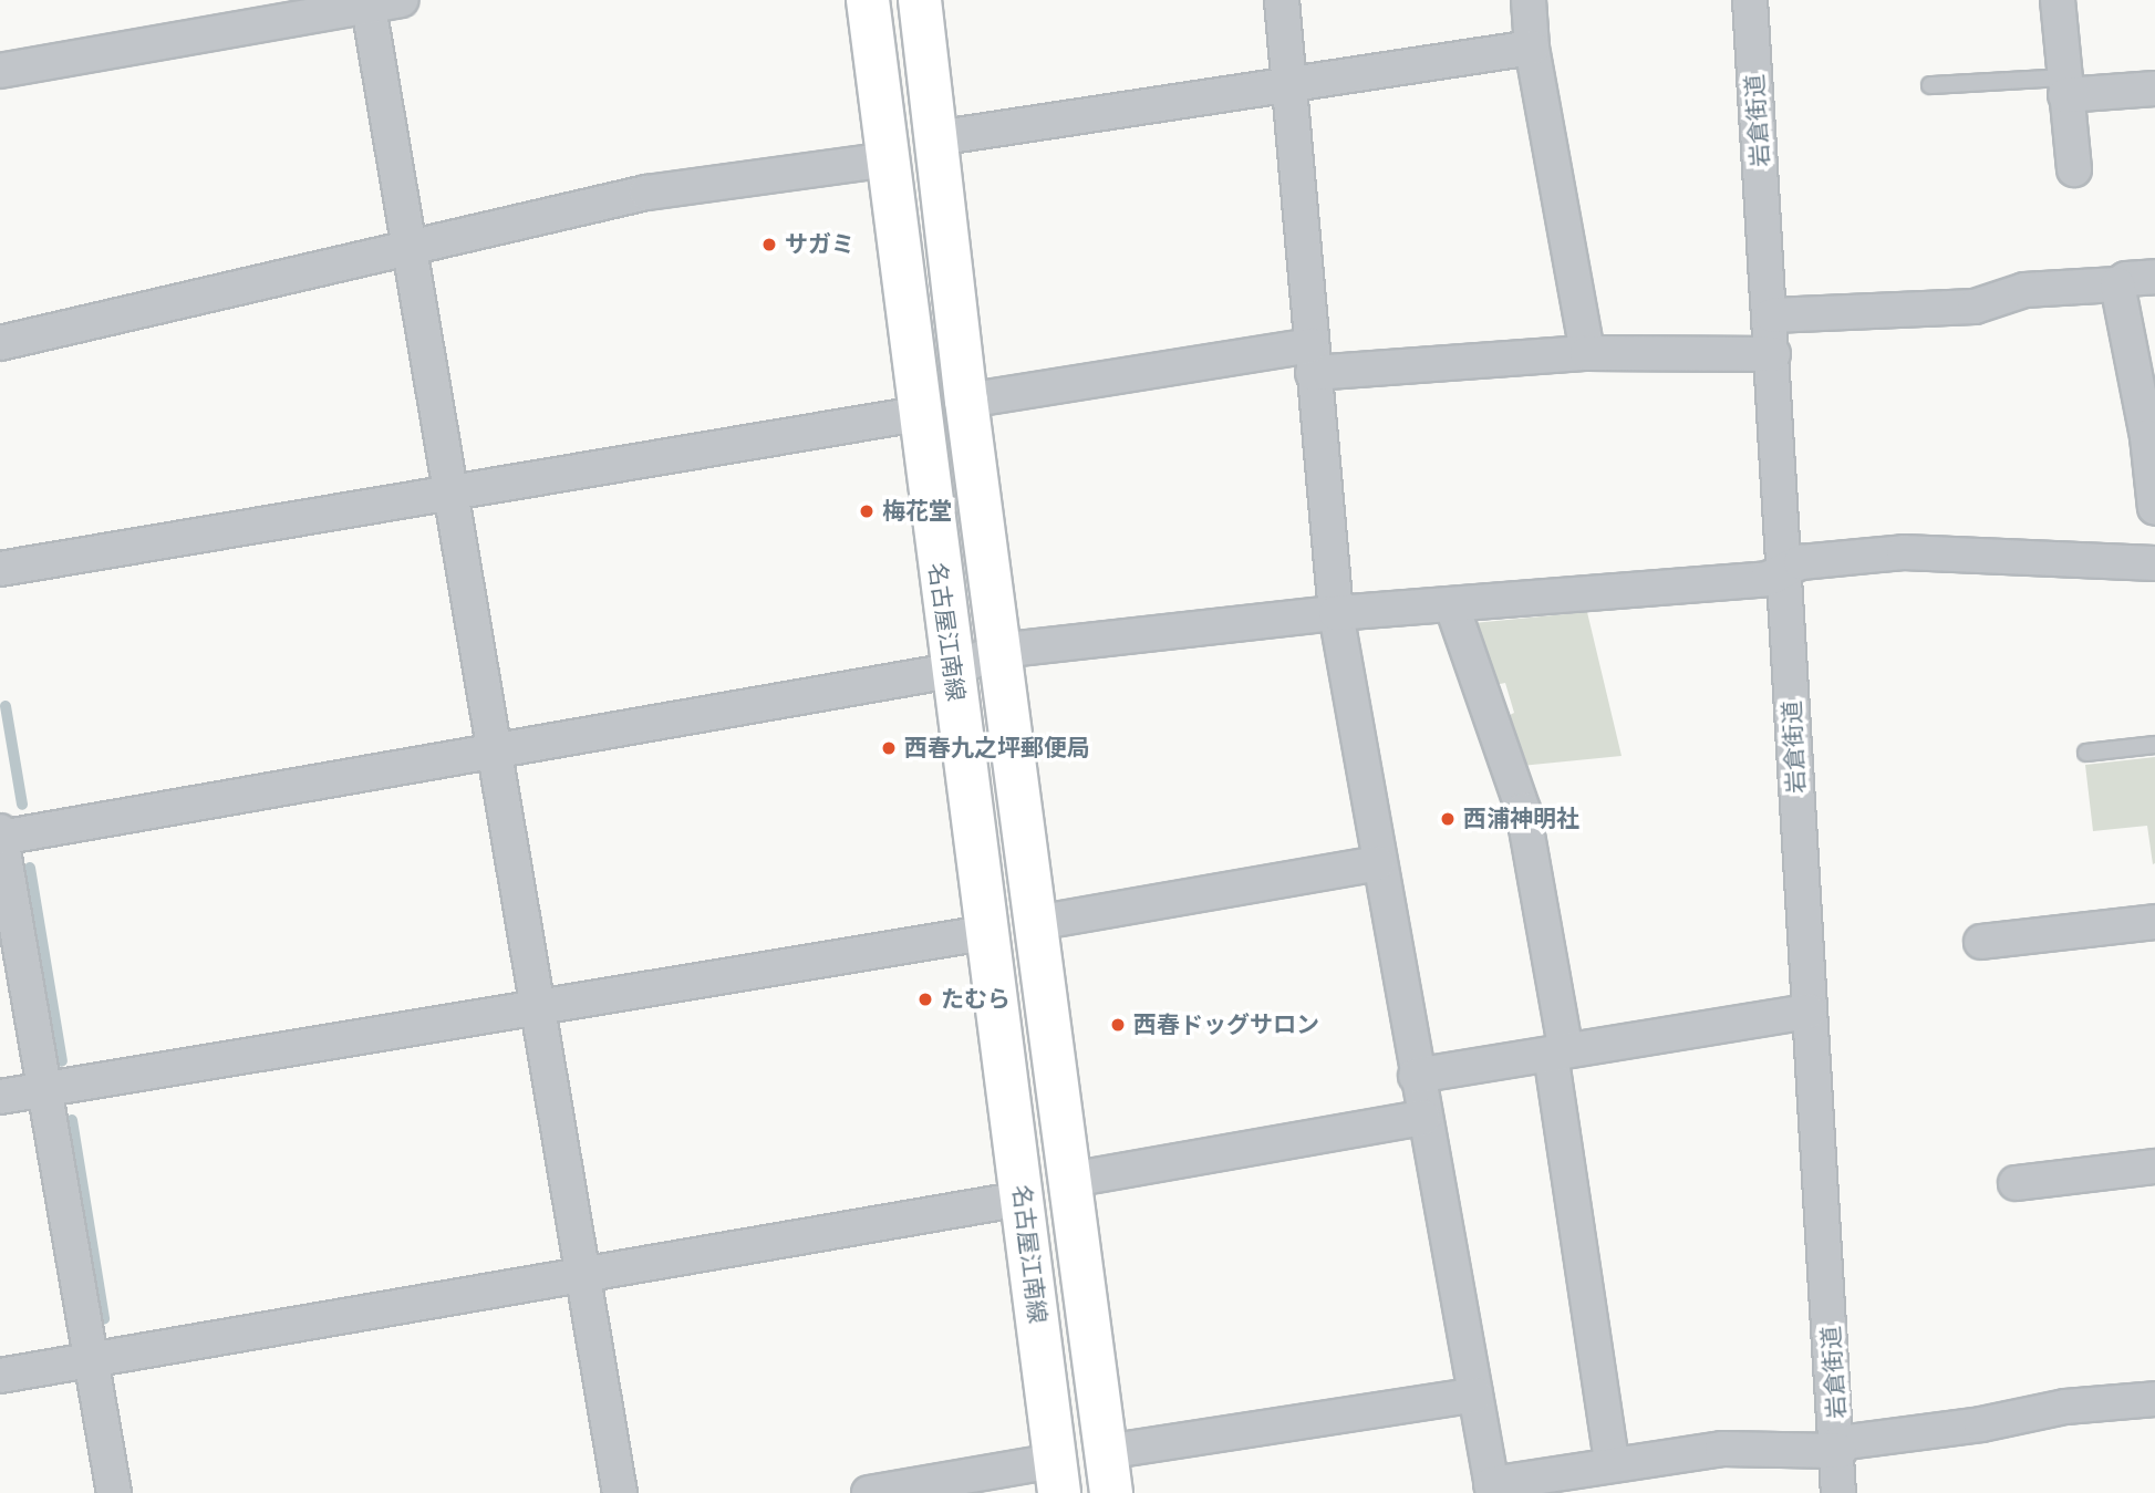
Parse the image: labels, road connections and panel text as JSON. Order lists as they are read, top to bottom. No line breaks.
{"streets":{"main road":["名古屋江南線"],"street":["岩倉街道"]},"places":["サガミ","梅花堂","西春九之坪郵便局","西浦神明社","たむら","西春ドッグサロン"]}
